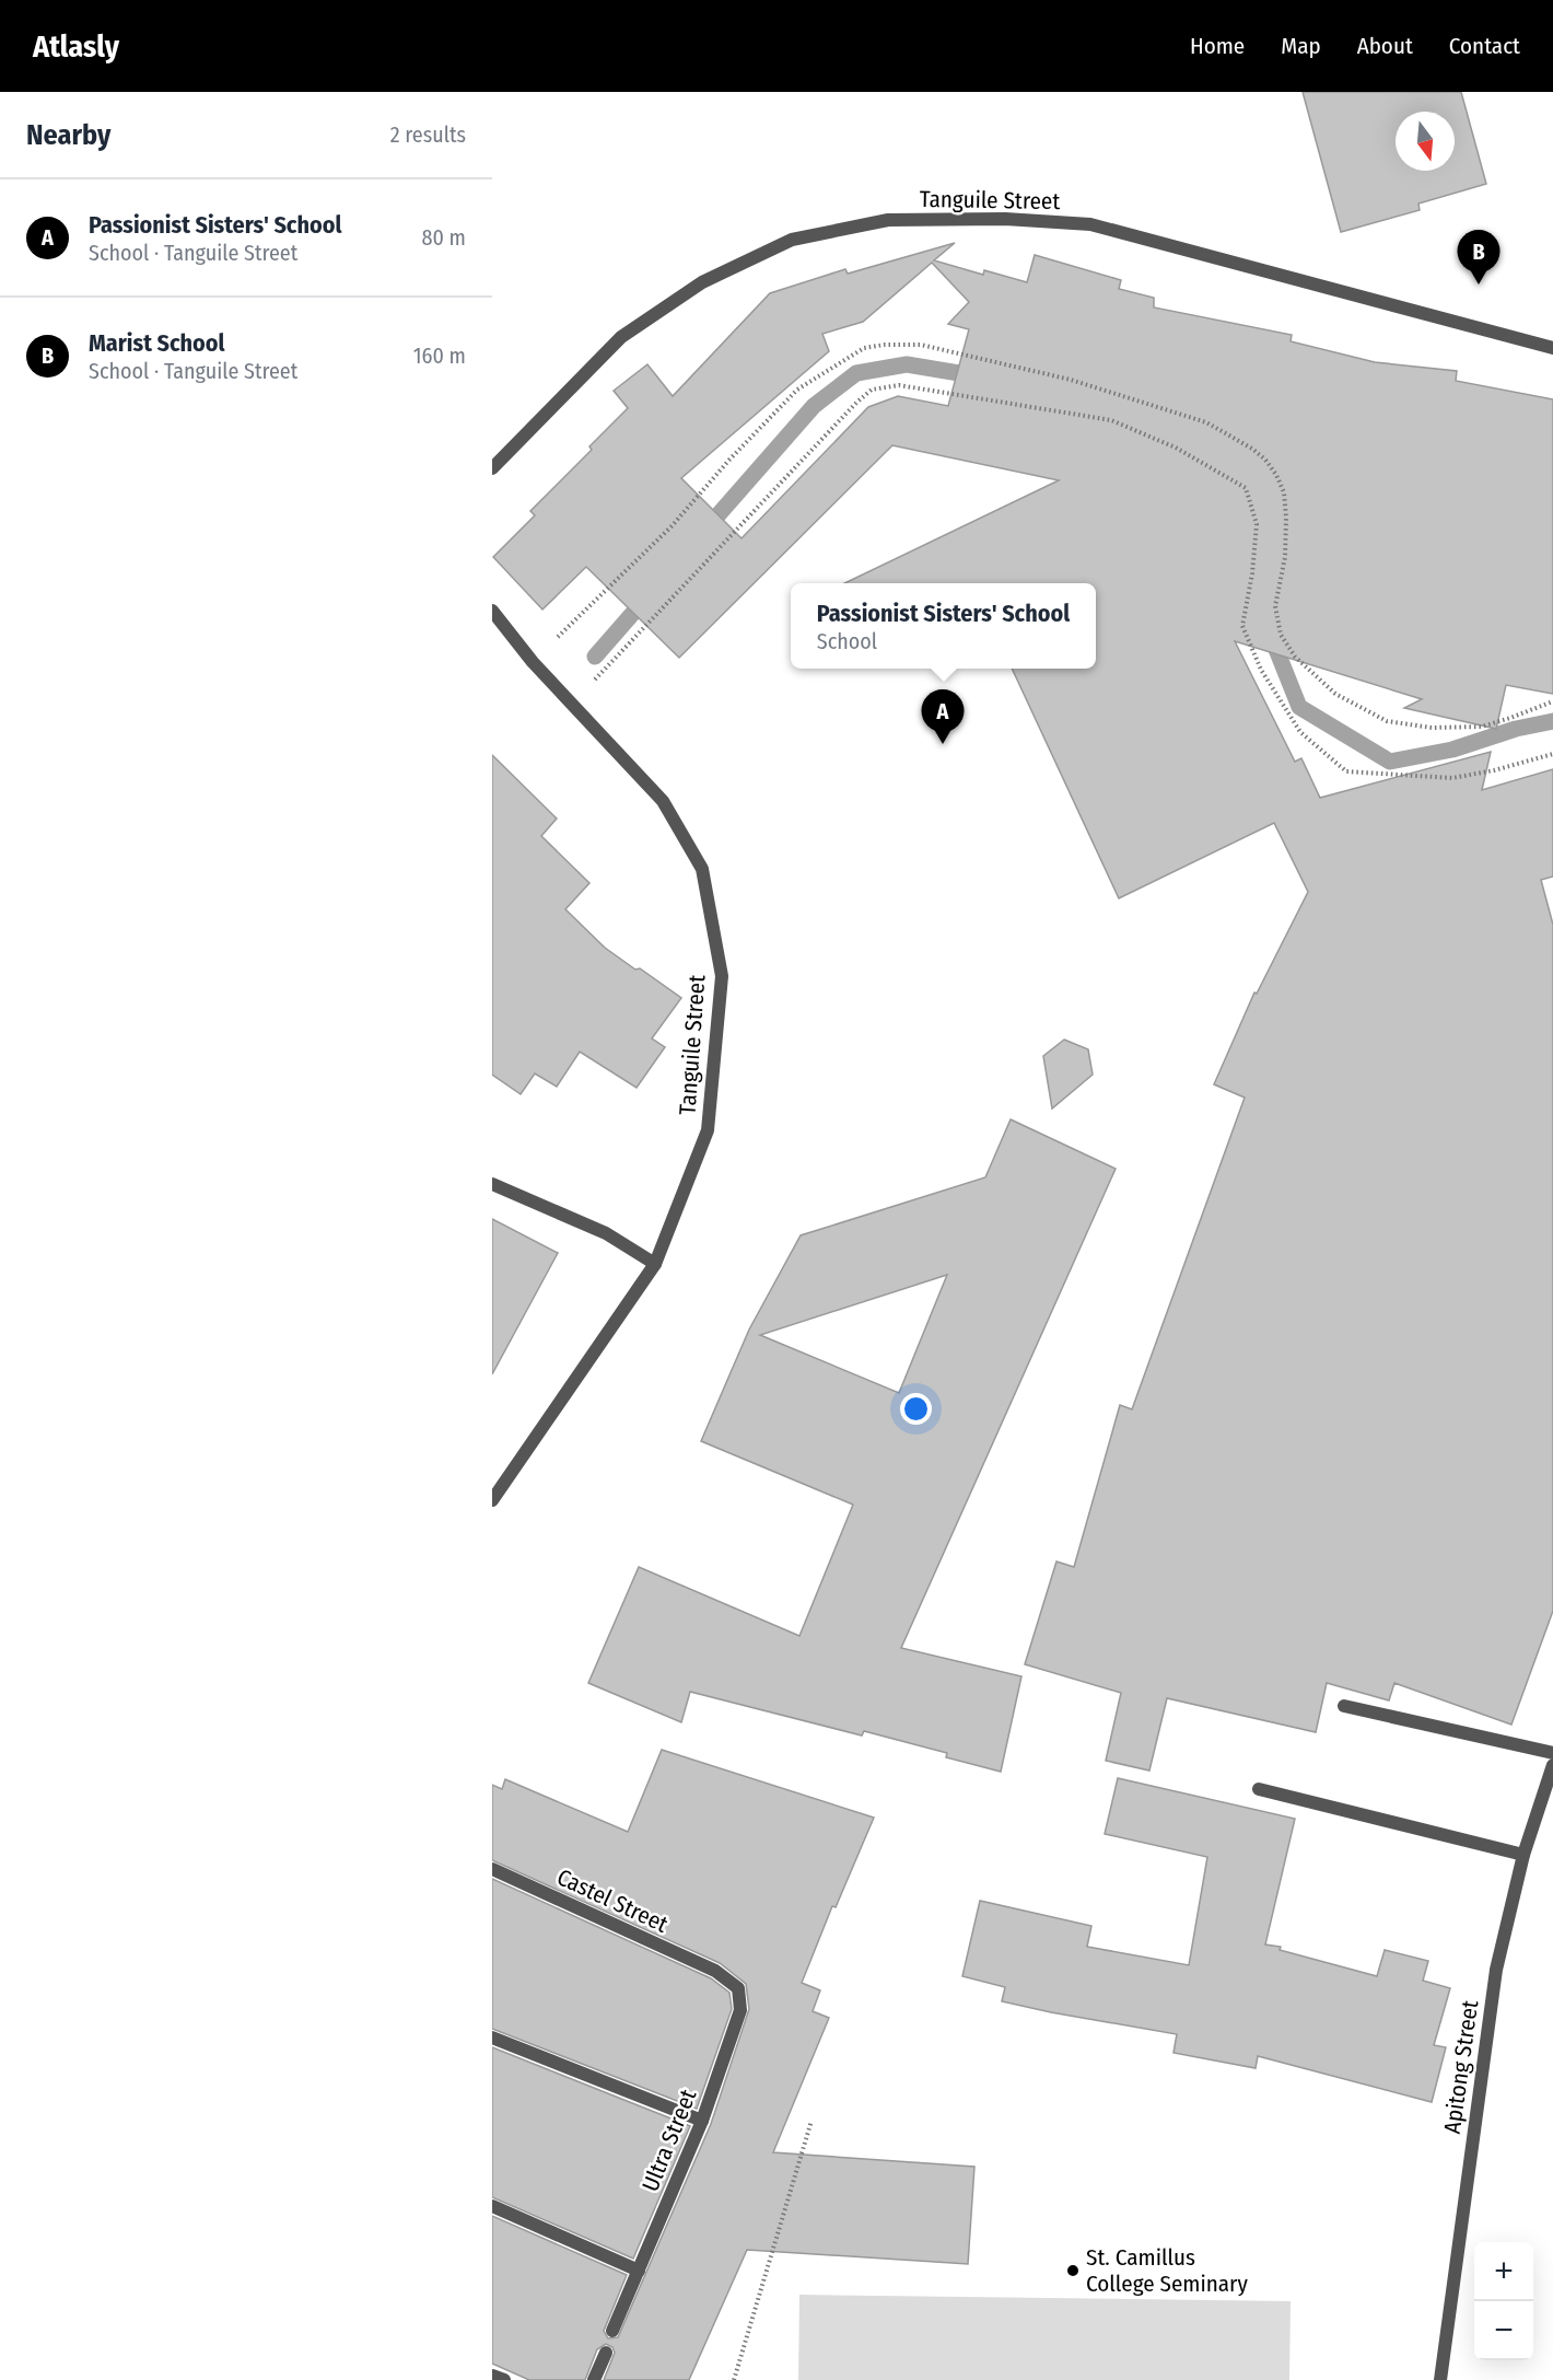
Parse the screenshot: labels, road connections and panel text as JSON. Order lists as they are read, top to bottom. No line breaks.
{"streets":{"street":["Tanguile Street","Castel Street","Apitong Street","Ultra Street"]},"crossings":[["Castel Street","Ultra Street"]],"places":["St. Camillus College Seminary"],"north":"bottom","page":{"header":"Atlasly","nav":["Home","Map","About","Contact"],"heading":["Nearby","2 results"],"list":[{"mark":"A","name":"Passionist Sisters' School","note":"School · Tanguile Street","value":"80 m"},{"mark":"B","name":"Marist School","note":"School · Tanguile Street","value":"160 m"}],"pins":["B","A"],"popup":["Passionist Sisters' School","School"],"map_buttons":["+","−"]}}
